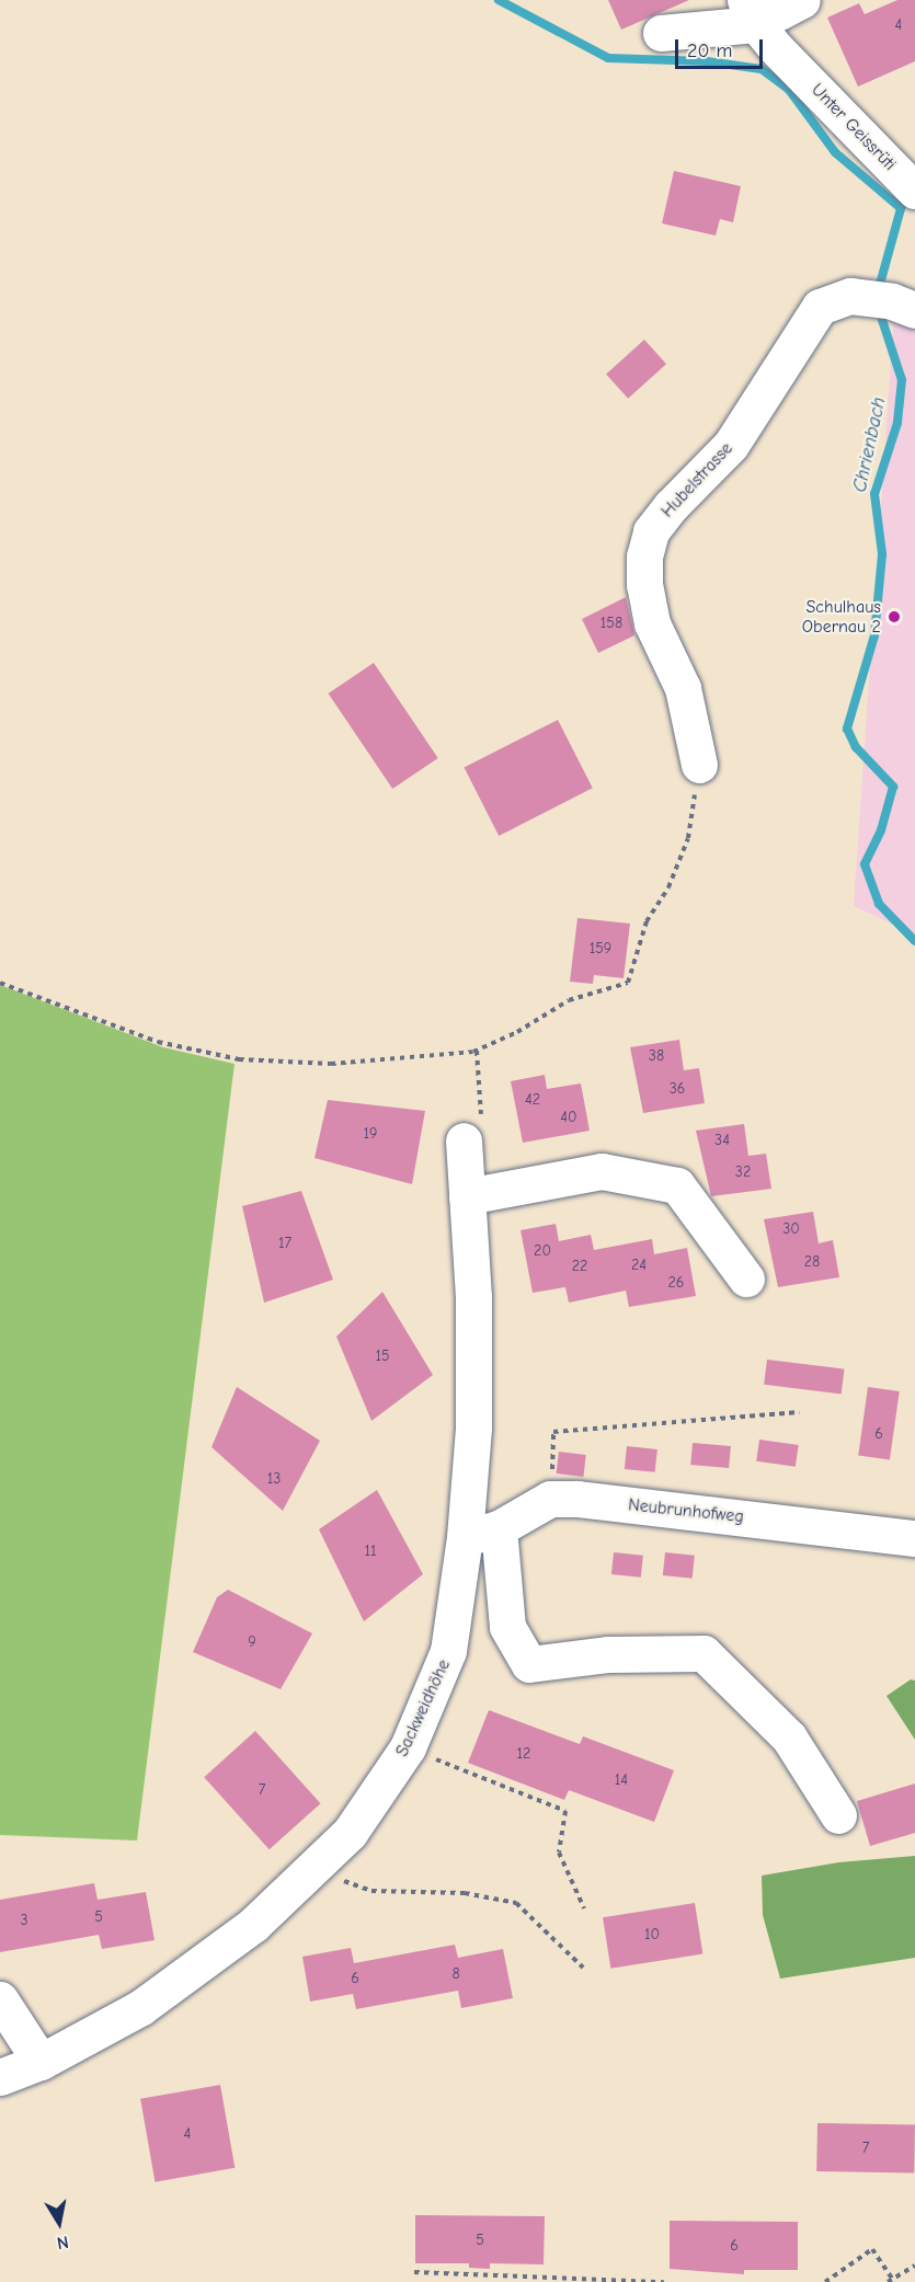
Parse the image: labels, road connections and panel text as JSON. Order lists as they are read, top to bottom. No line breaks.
{"streets":{"street":["Unter Geissrüti","Hubelstrasse","Neubrunhofweg","Sackweidhöhe"]},"water":["Chrienbach"],"places":["Schulhaus Obernau 2"],"house_numbers":["4","158","159","38","36","42","40","19","34","32","30","17","20","28","24","22","26","15","6","13","11","9","12","14","7","5","3","10","8","6","4","7","5","6"],"scale_bar":"20 m","north":"bottom"}
